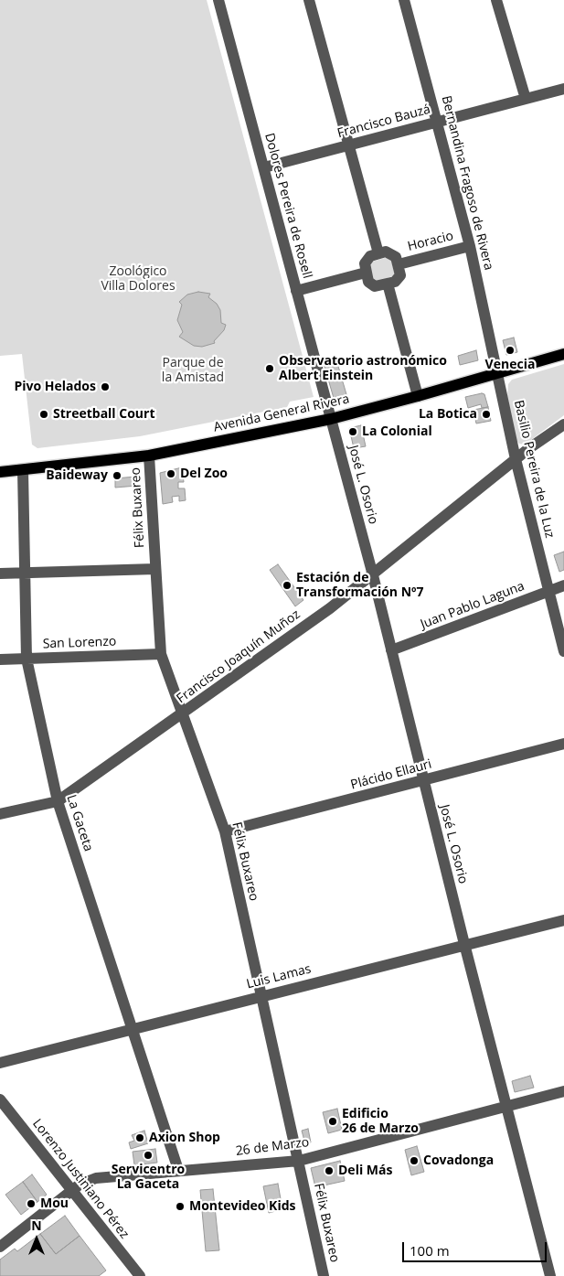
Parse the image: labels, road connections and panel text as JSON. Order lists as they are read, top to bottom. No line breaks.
{"streets":{"main road":["Avenida General Rivera"],"street":["Francisco Bauzá","Bernandina Fragoso de Rivera","Dolores Pereira de Rosell","Horacio","Basilio Pereira de la Luz","José L. Osorio","Félix Buxareo","Juan Pablo Laguna","San Lorenzo","Francisco Joaquín Muñoz","Plácido Ellauri","La Gaceta","Luis Lamas","26 de Marzo","Lorenzo Justiniano Pérez"]},"crossings":[["Francisco Bauzá","Bernandina Fragoso de Rivera"],["Francisco Bauzá","Dolores Pereira de Rosell"],["Bernandina Fragoso de Rivera","Horacio"],["Bernandina Fragoso de Rivera","Avenida General Rivera"],["Bernandina Fragoso de Rivera","Basilio Pereira de la Luz"],["Dolores Pereira de Rosell","Avenida General Rivera"],["Dolores Pereira de Rosell","José L. Osorio"],["Avenida General Rivera","Basilio Pereira de la Luz"],["Avenida General Rivera","José L. Osorio"],["Avenida General Rivera","Félix Buxareo"],["Avenida General Rivera","La Gaceta"],["Basilio Pereira de la Luz","Juan Pablo Laguna"],["Basilio Pereira de la Luz","Francisco Joaquín Muñoz"],["José L. Osorio","Juan Pablo Laguna"],["José L. Osorio","Francisco Joaquín Muñoz"],["José L. Osorio","Plácido Ellauri"],["José L. Osorio","Luis Lamas"],["José L. Osorio","26 de Marzo"],["Félix Buxareo","San Lorenzo"],["Félix Buxareo","Francisco Joaquín Muñoz"],["Félix Buxareo","Plácido Ellauri"],["Félix Buxareo","Luis Lamas"],["Félix Buxareo","26 de Marzo"],["San Lorenzo","La Gaceta"],["Francisco Joaquín Muñoz","La Gaceta"],["La Gaceta","Luis Lamas"],["La Gaceta","26 de Marzo"],["26 de Marzo","Lorenzo Justiniano Pérez"]],"parks":["Zoológico Villa Dolores","Parque de la Amistad"],"places":["Venecia","Observatorio astronómico Albert Einstein","Pivo Helados","Streetball Court","La Botica","La Colonial","Del Zoo","Baideway","Estación de Transformación Nº7","Edificio 26 de Marzo","Axion Shop","Servicentro La Gaceta","Covadonga","Deli Más","Mou","Montevideo Kids"],"scale_bar":"100 m","north":"top"}
